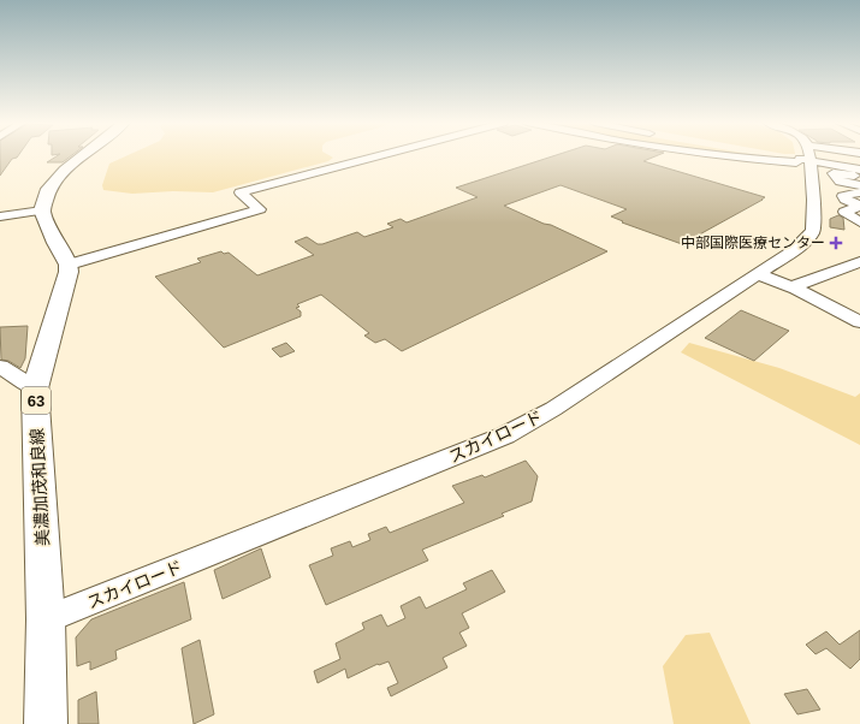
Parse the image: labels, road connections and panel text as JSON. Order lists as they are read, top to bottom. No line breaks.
{"streets":{"main road":["63","美濃加茂和良線"],"street":["スカイロード"]},"crossings":[["スカイロード","美濃加茂和良線"]],"places":{"health":["中部国際医療センター"]}}
